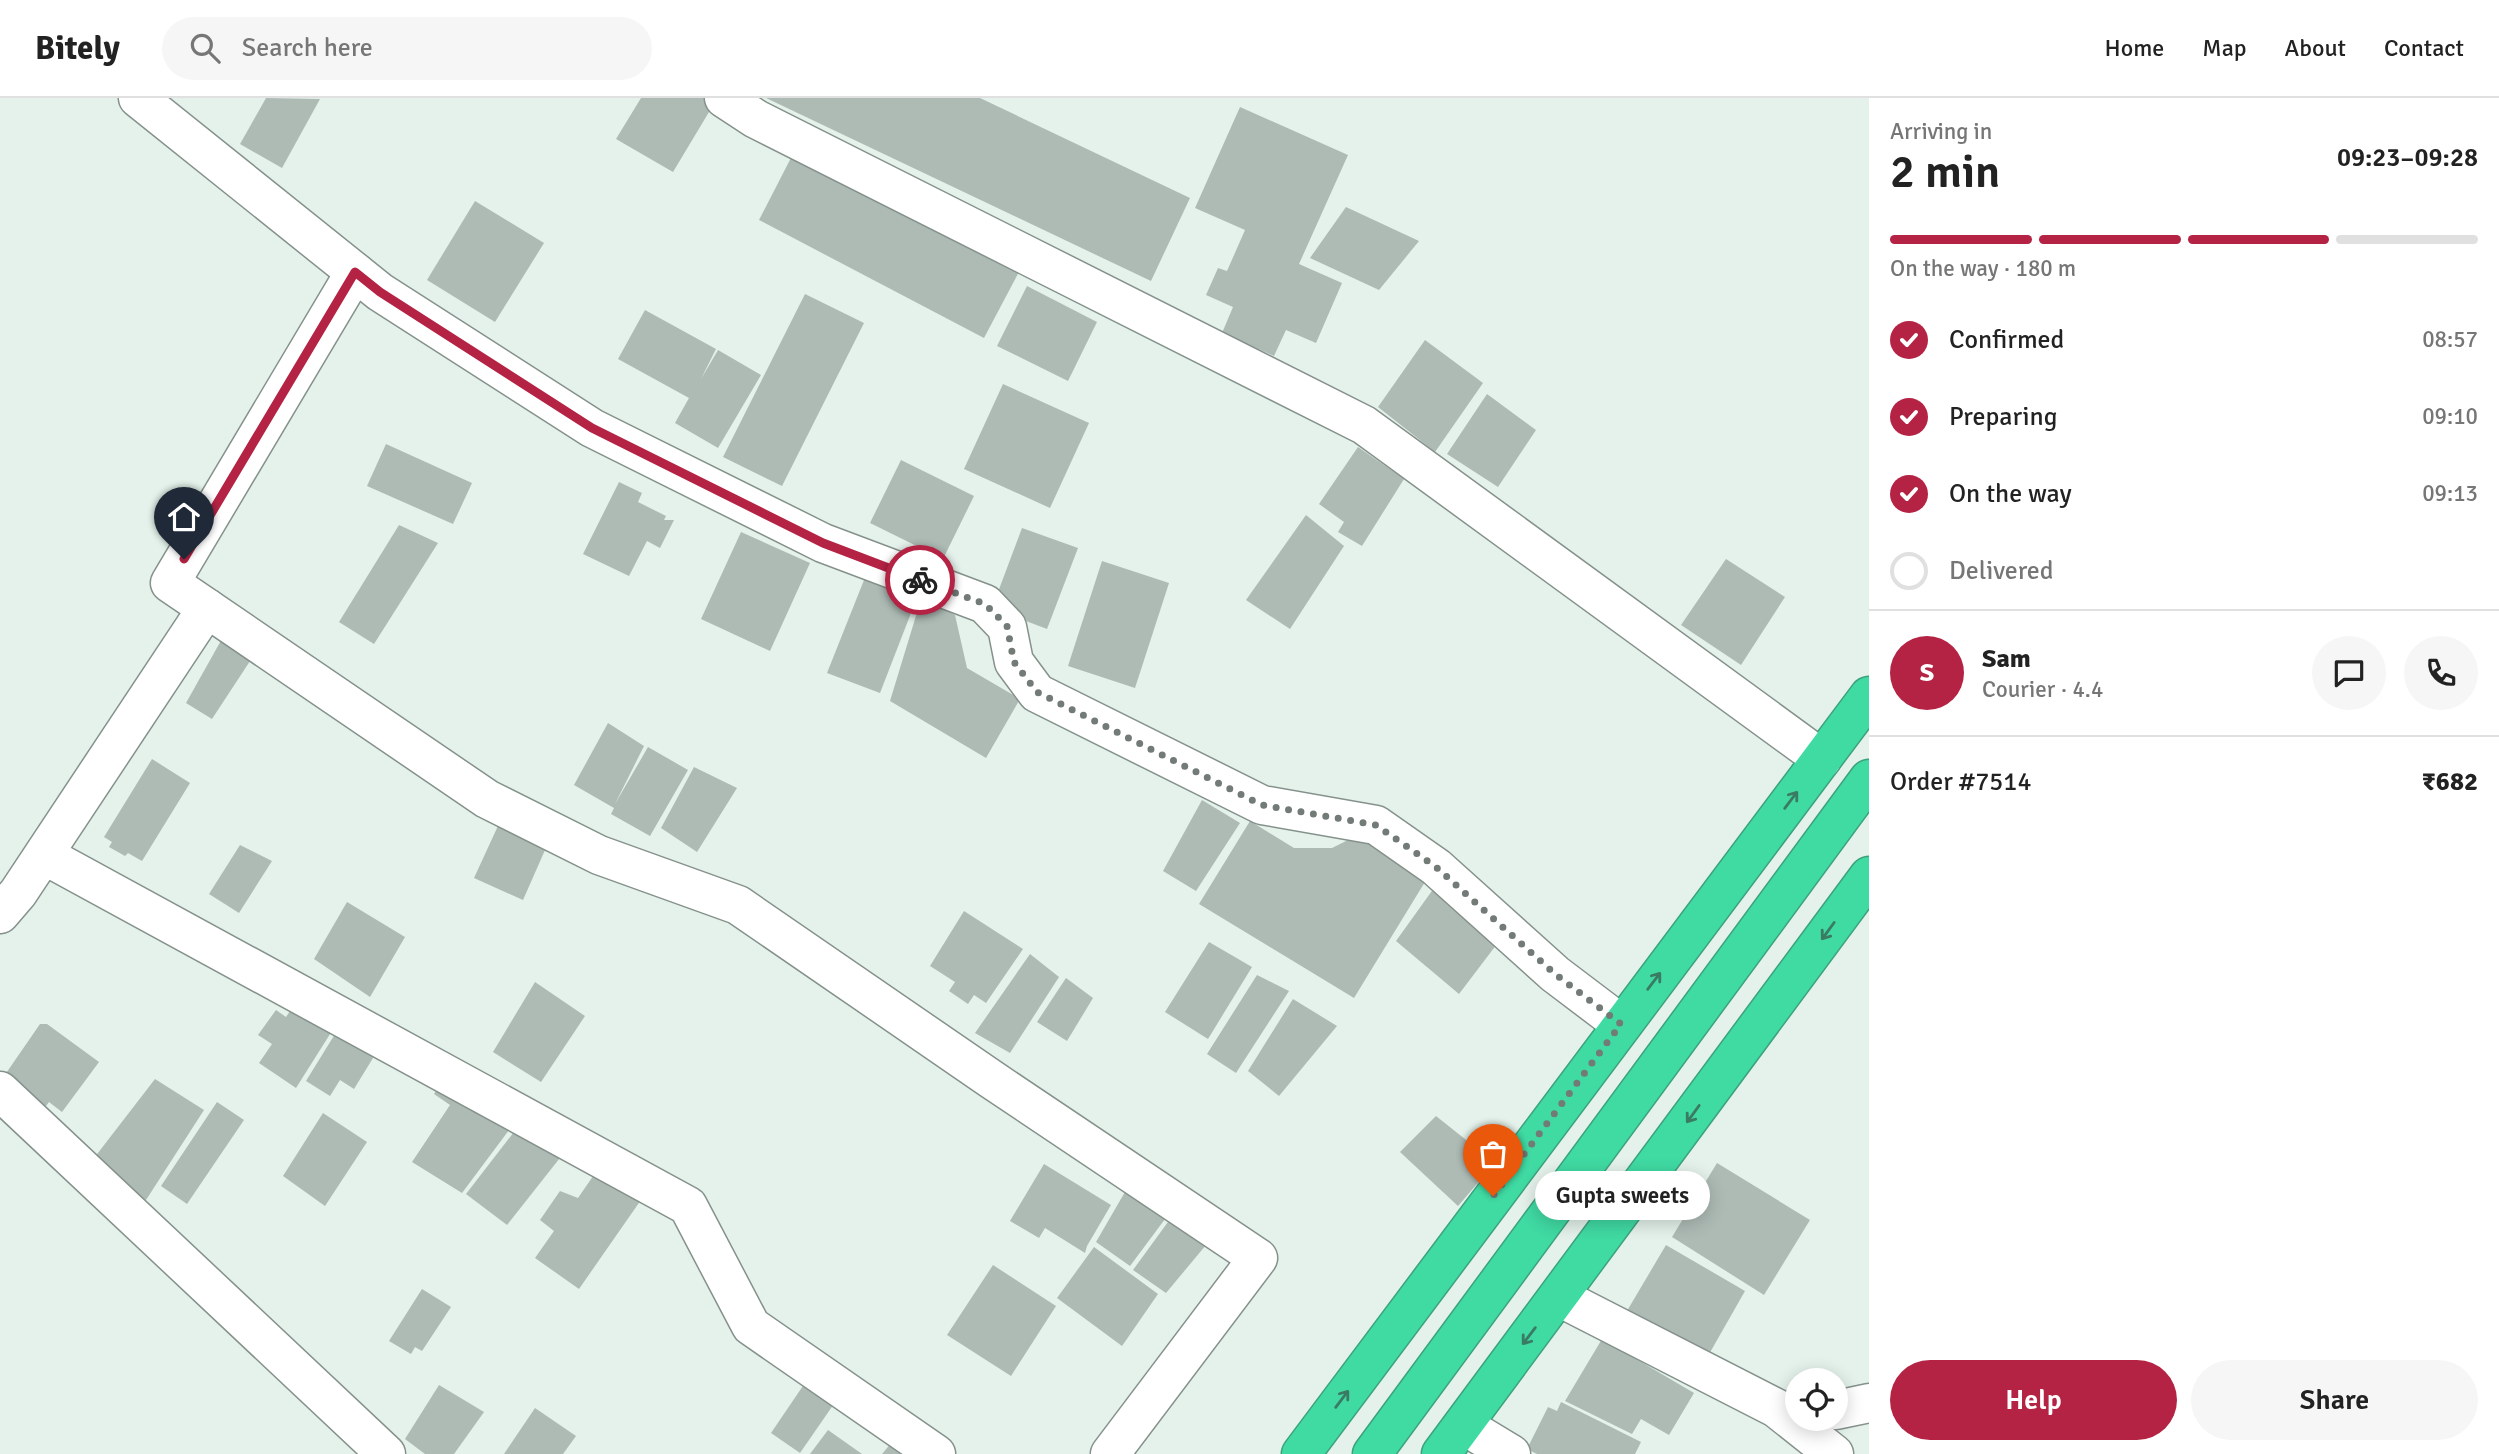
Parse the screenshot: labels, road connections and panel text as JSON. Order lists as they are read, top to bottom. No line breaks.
{"places":["Gupta sweets"],"page":{"header":"Bitely","search":"Search here","nav":["Home","Map","About","Contact"],"heading":["2 min","Arriving in","09:23–09:28"],"panel":["Sam","Courier · 4.4","Order #7514","₹682"],"bar":"On the way · 180 m","list":[["Confirmed","08:57"],["Preparing","09:10"],["On the way","09:13"],"Delivered"],"round":"S","bubble":"Gupta sweets","buttons":["Help","Share"]}}
